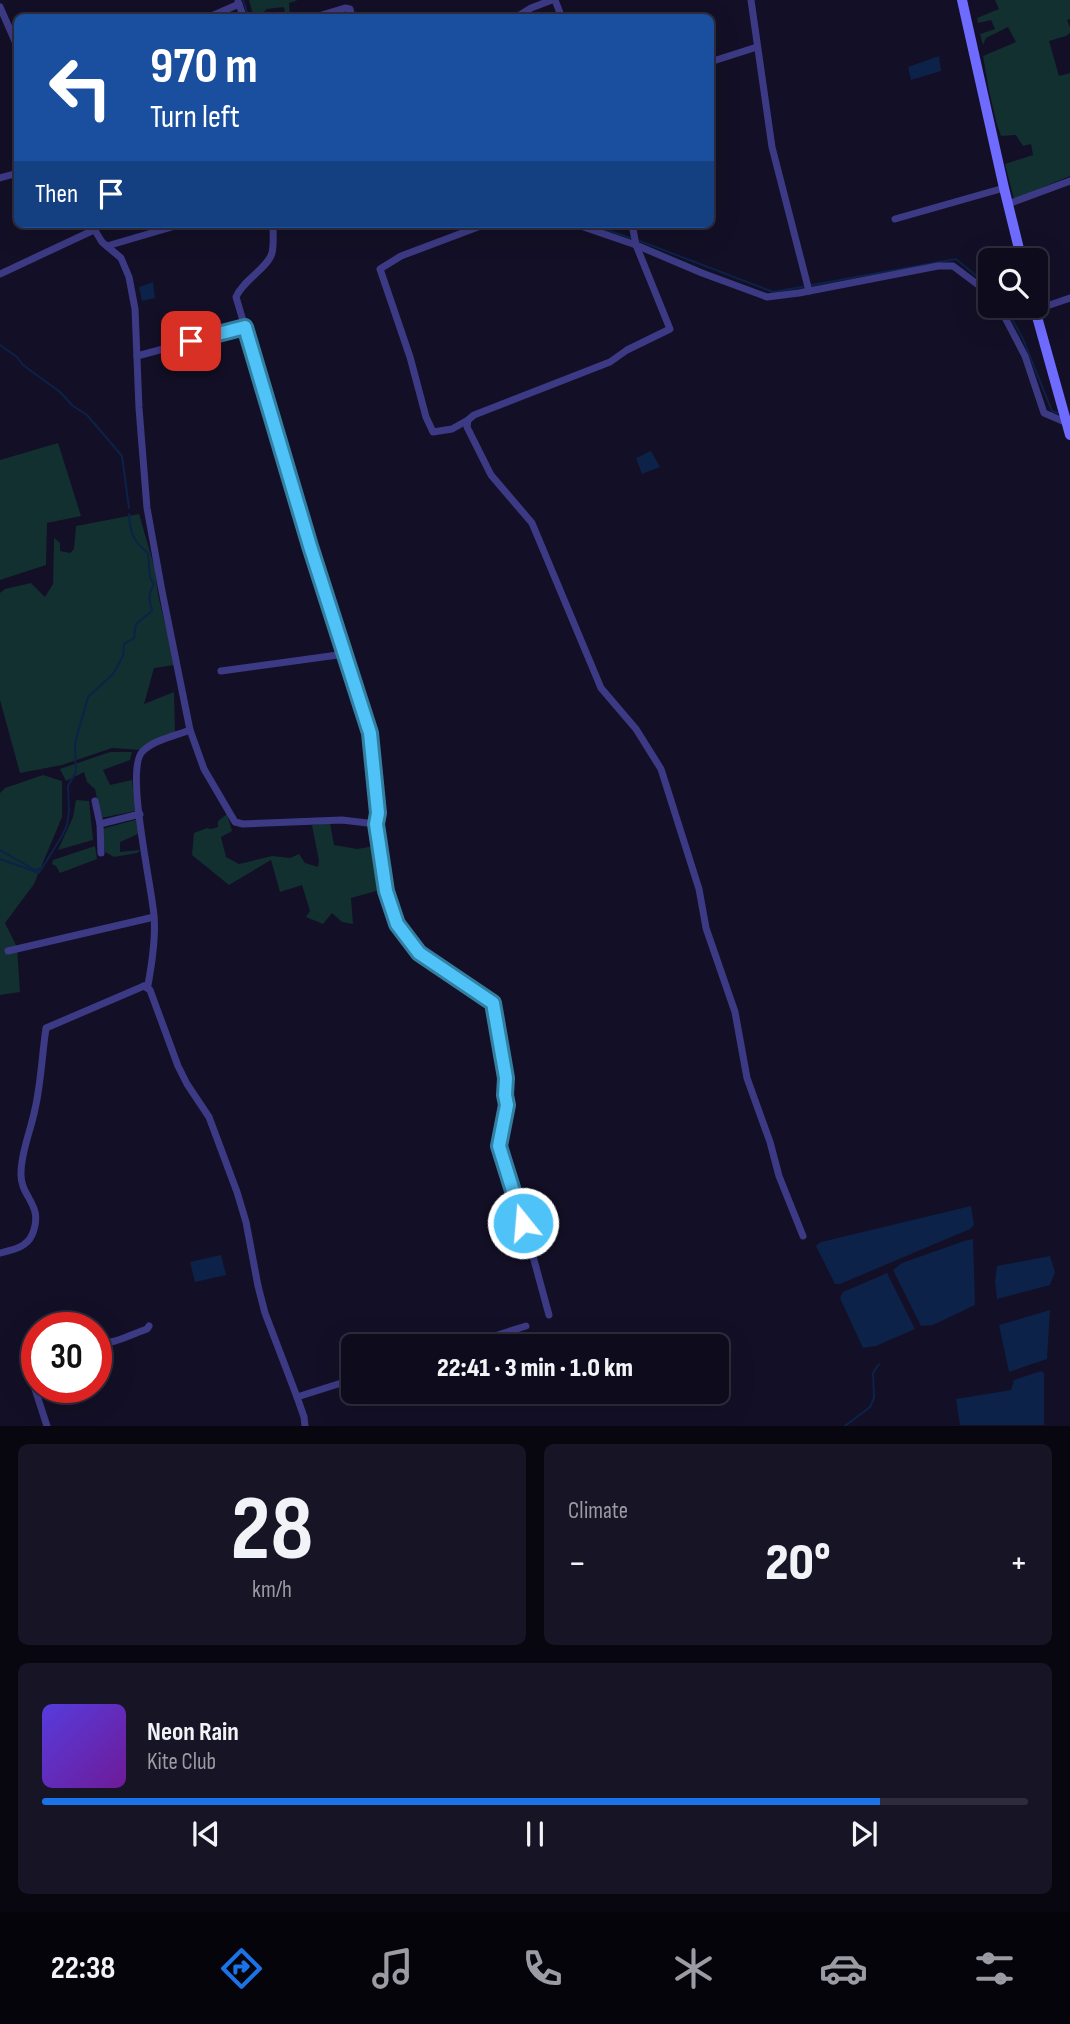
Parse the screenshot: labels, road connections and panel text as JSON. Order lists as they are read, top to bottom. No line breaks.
{"page":{"turn":["970 m","Turn left"],"then":"Then","limit":"30","trip":"22:41 · 3 min · 1.0 km","tile":[["28","km/h"],"Climate"],"heat":["−","20°","+"],"song":["Neon Rain","Kite Club"],"tabs":"22:38"}}
